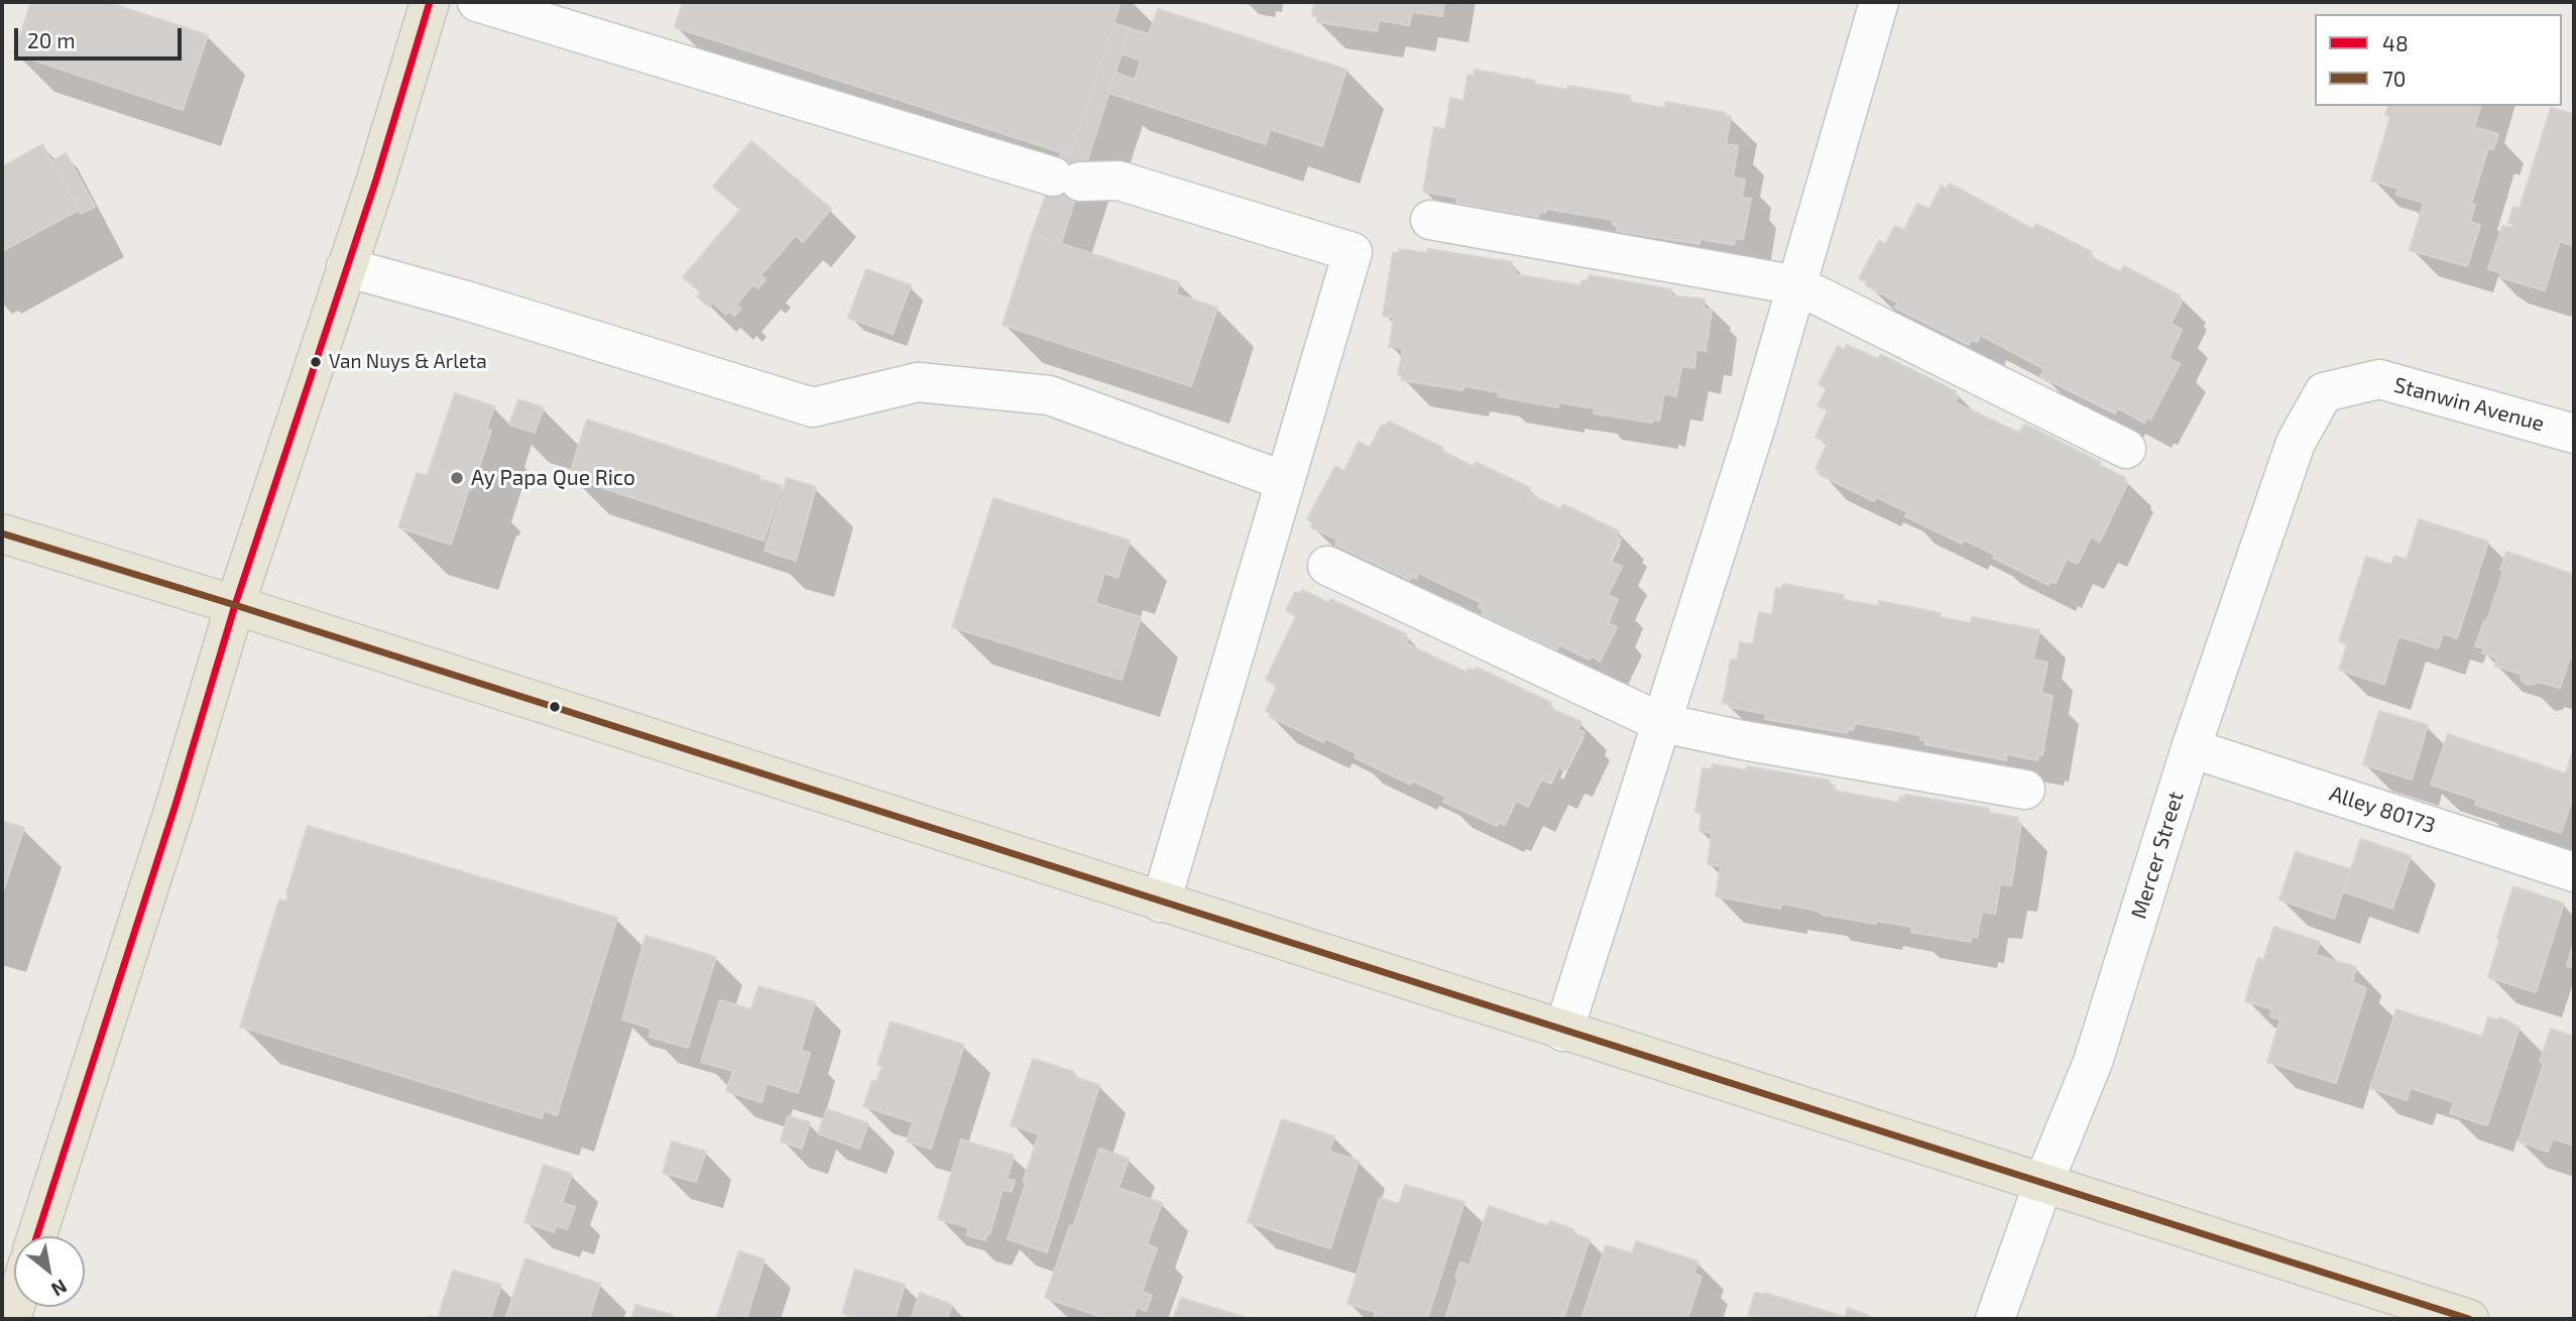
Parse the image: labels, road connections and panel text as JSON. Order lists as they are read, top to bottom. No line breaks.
{"streets":{"street":["Stanwin Avenue","Alley 80173","Mercer Street"]},"crossings":[["Stanwin Avenue","Mercer Street"],["Alley 80173","Mercer Street"]],"places":["Van Nuys & Arleta","Ay Papa Que Rico"],"lines":["transit line 48","transit line 70"],"legend":["48","70"],"scale_bar":"20 m","north":"bottom right"}
